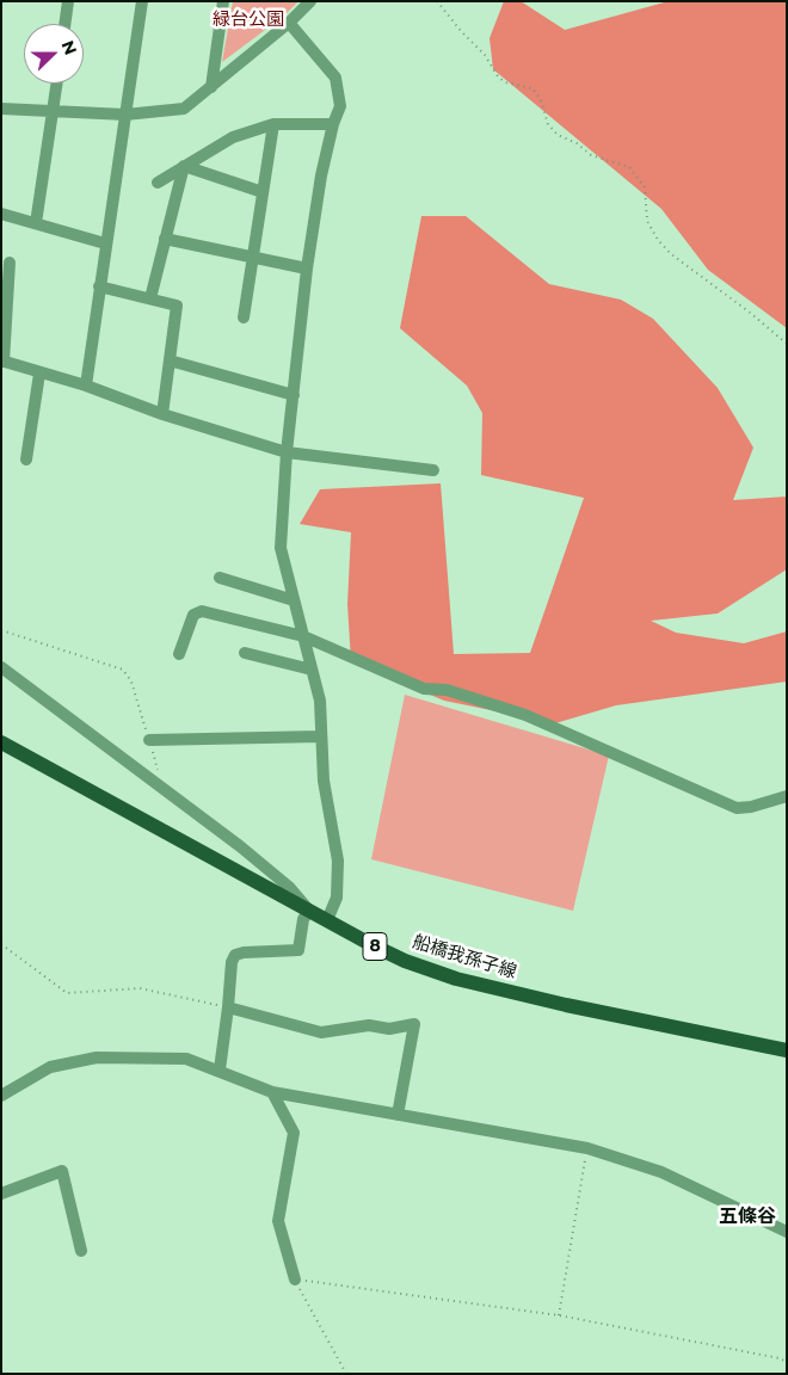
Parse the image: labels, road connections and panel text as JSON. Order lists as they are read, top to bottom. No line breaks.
{"streets":{"main road":["8","船橋我孫子線"]},"districts":["五條谷"],"parks":["緑台公園"],"north":"right"}
